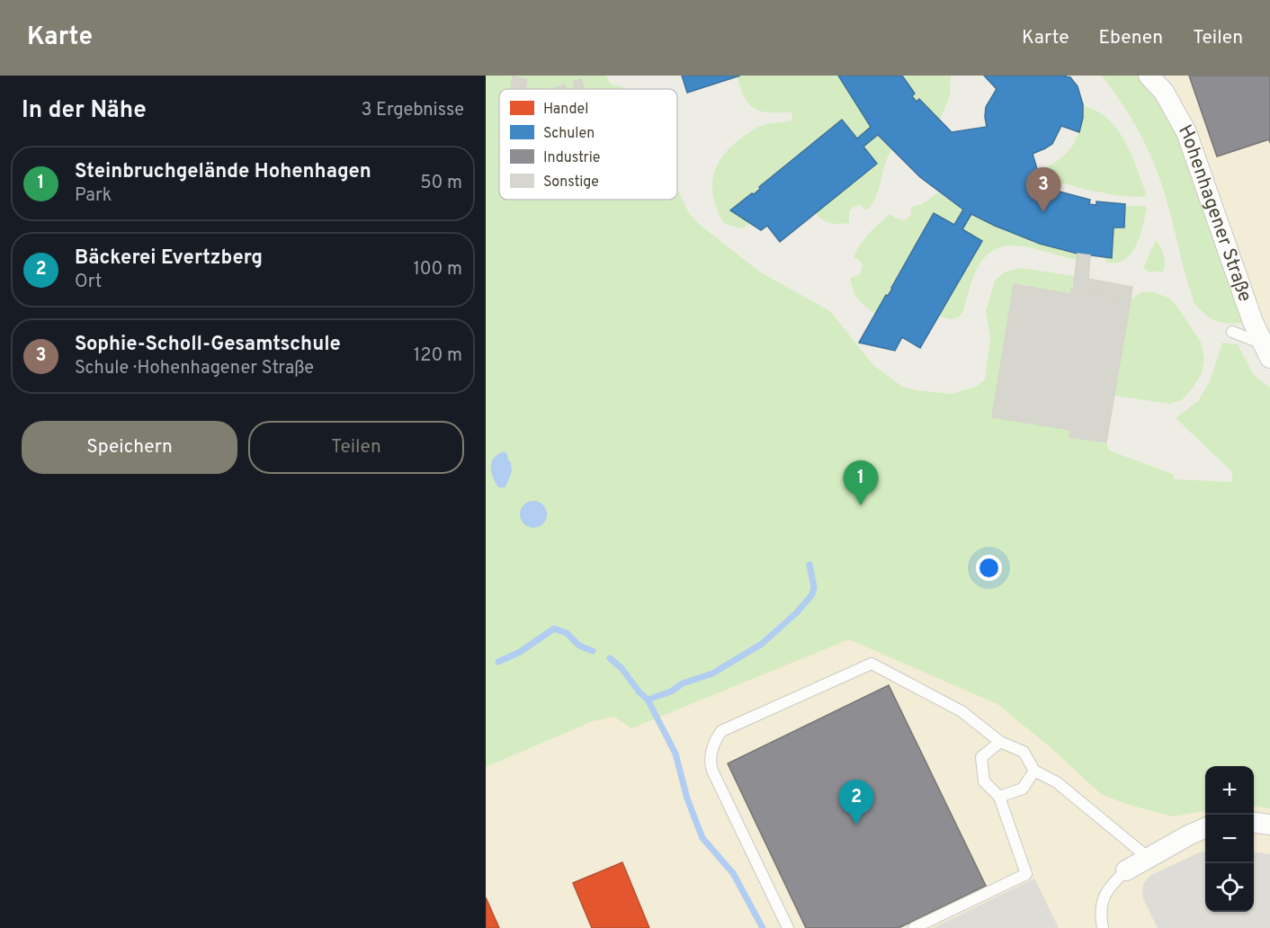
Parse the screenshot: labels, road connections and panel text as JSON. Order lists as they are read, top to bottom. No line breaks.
{"streets":{"street":["Hohenhagener Straße"]},"legend":["Handel","Schulen","Industrie","Sonstige"],"page":{"header":"Karte","nav":["Karte","Ebenen","Teilen"],"heading":["In der Nähe","3 Ergebnisse"],"list":[{"mark":"1","name":"Steinbruchgelände Hohenhagen","note":"Park","value":"50 m"},{"mark":"2","name":"Bäckerei Evertzberg","note":"Ort","value":"100 m"},{"mark":"3","name":"Sophie-Scholl-Gesamtschule","note":"Schule · Hohenhagener Straße","value":"120 m"}],"pins":["3","1","2"],"buttons":["Speichern","Teilen"],"map_buttons":["+","−"]}}
